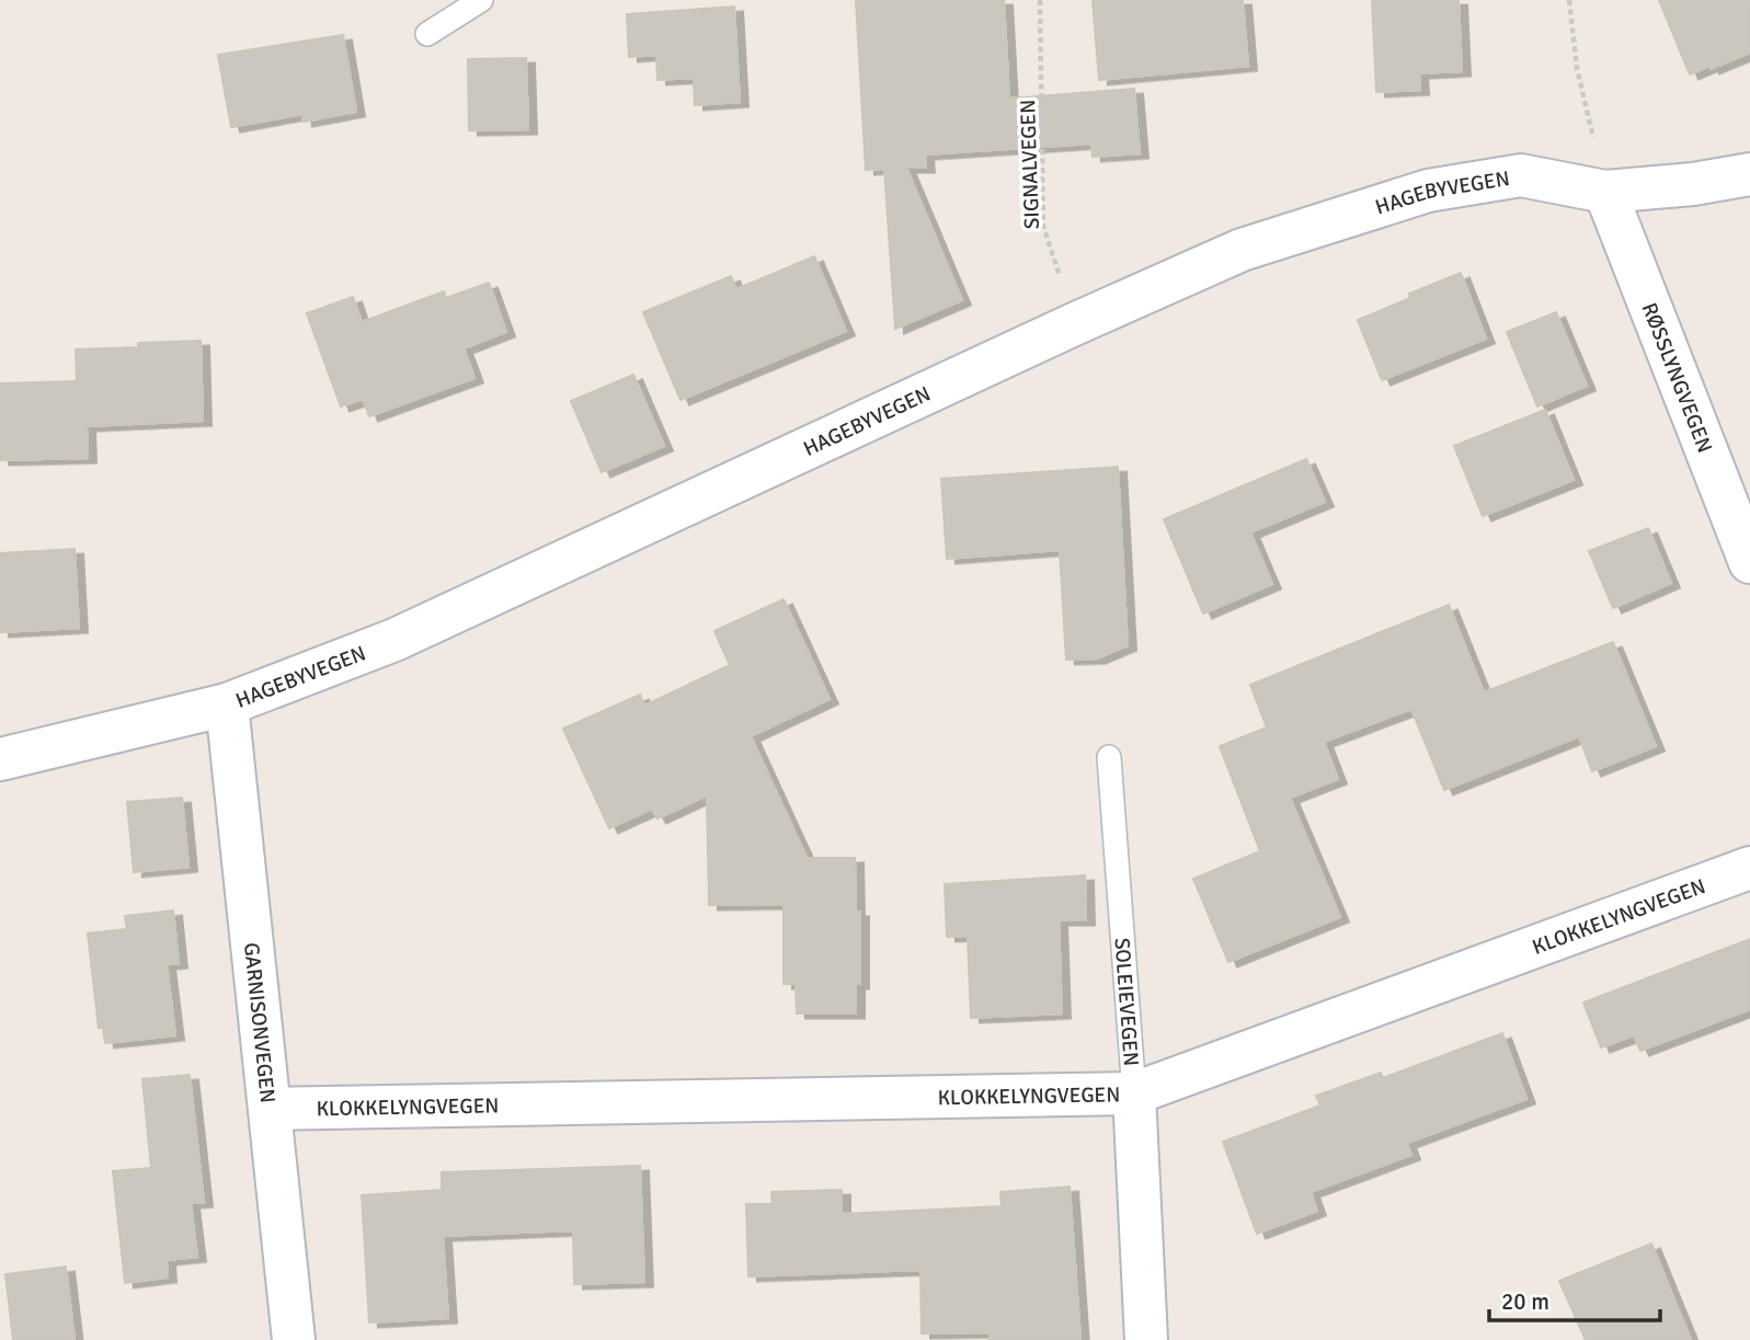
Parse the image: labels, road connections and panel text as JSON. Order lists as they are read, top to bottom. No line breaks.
{"streets":{"street":["HAGEBYVEGEN","RØSSLYNGVEGEN","KLOKKELYNGVEGEN","SOLEIEVEGEN","GARNISONVEGEN"],"path":["SIGNALVEGEN"]},"crossings":[["SIGNALVEGEN","HAGEBYVEGEN"],["HAGEBYVEGEN","RØSSLYNGVEGEN"],["HAGEBYVEGEN","GARNISONVEGEN"],["KLOKKELYNGVEGEN","SOLEIEVEGEN"],["KLOKKELYNGVEGEN","GARNISONVEGEN"]],"scale_bar":"20 m"}
